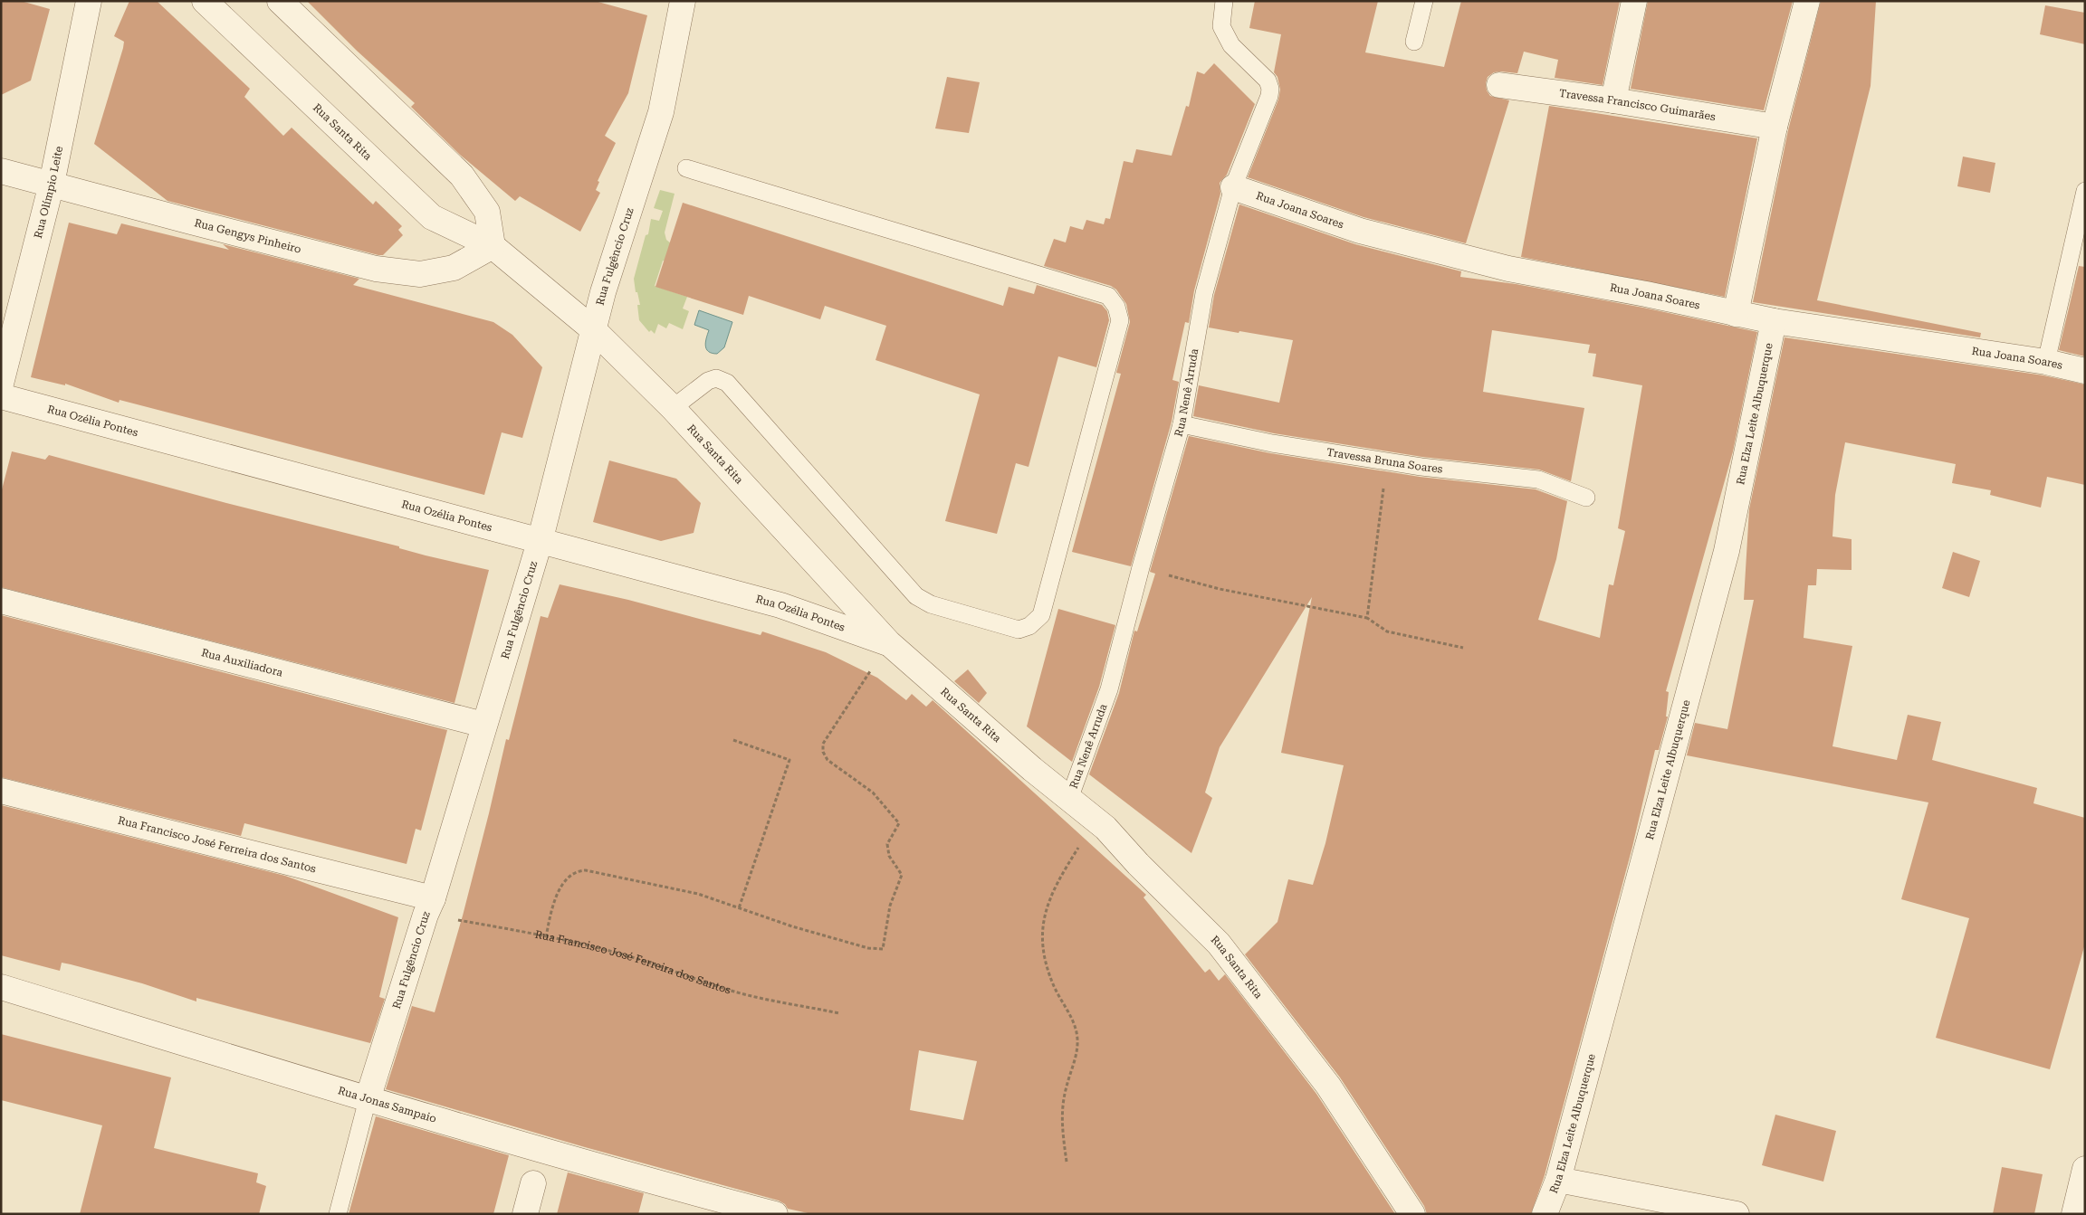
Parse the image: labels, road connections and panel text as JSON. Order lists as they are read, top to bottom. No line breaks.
{"streets":{"street":["Travessa Francisco Guimarães","Rua Santa Rita","Rua Olímpio Leite","Rua Joana Soares","Rua Gengys Pinheiro","Rua Fulgêncio Cruz","Rua Elza Leite Albuquerque","Rua Ozélia Pontes","Rua Auxiliadora","Rua Francisco José Ferreira dos Santos","Rua Jonas Sampaio"],"lane":["Rua Nenê Arruda","Travessa Bruna Soares"]},"crossings":[["Rua Santa Rita","Rua Gengys Pinheiro"],["Rua Santa Rita","Rua Fulgêncio Cruz"],["Rua Santa Rita","Rua Nenê Arruda"],["Rua Santa Rita","Rua Ozélia Pontes"],["Rua Olímpio Leite","Rua Gengys Pinheiro"],["Rua Joana Soares","Rua Nenê Arruda"],["Rua Joana Soares","Rua Elza Leite Albuquerque"],["Rua Fulgêncio Cruz","Rua Ozélia Pontes"],["Rua Fulgêncio Cruz","Rua Auxiliadora"],["Rua Fulgêncio Cruz","Rua Francisco José Ferreira dos Santos"],["Rua Fulgêncio Cruz","Rua Jonas Sampaio"],["Rua Nenê Arruda","Travessa Bruna Soares"]]}
